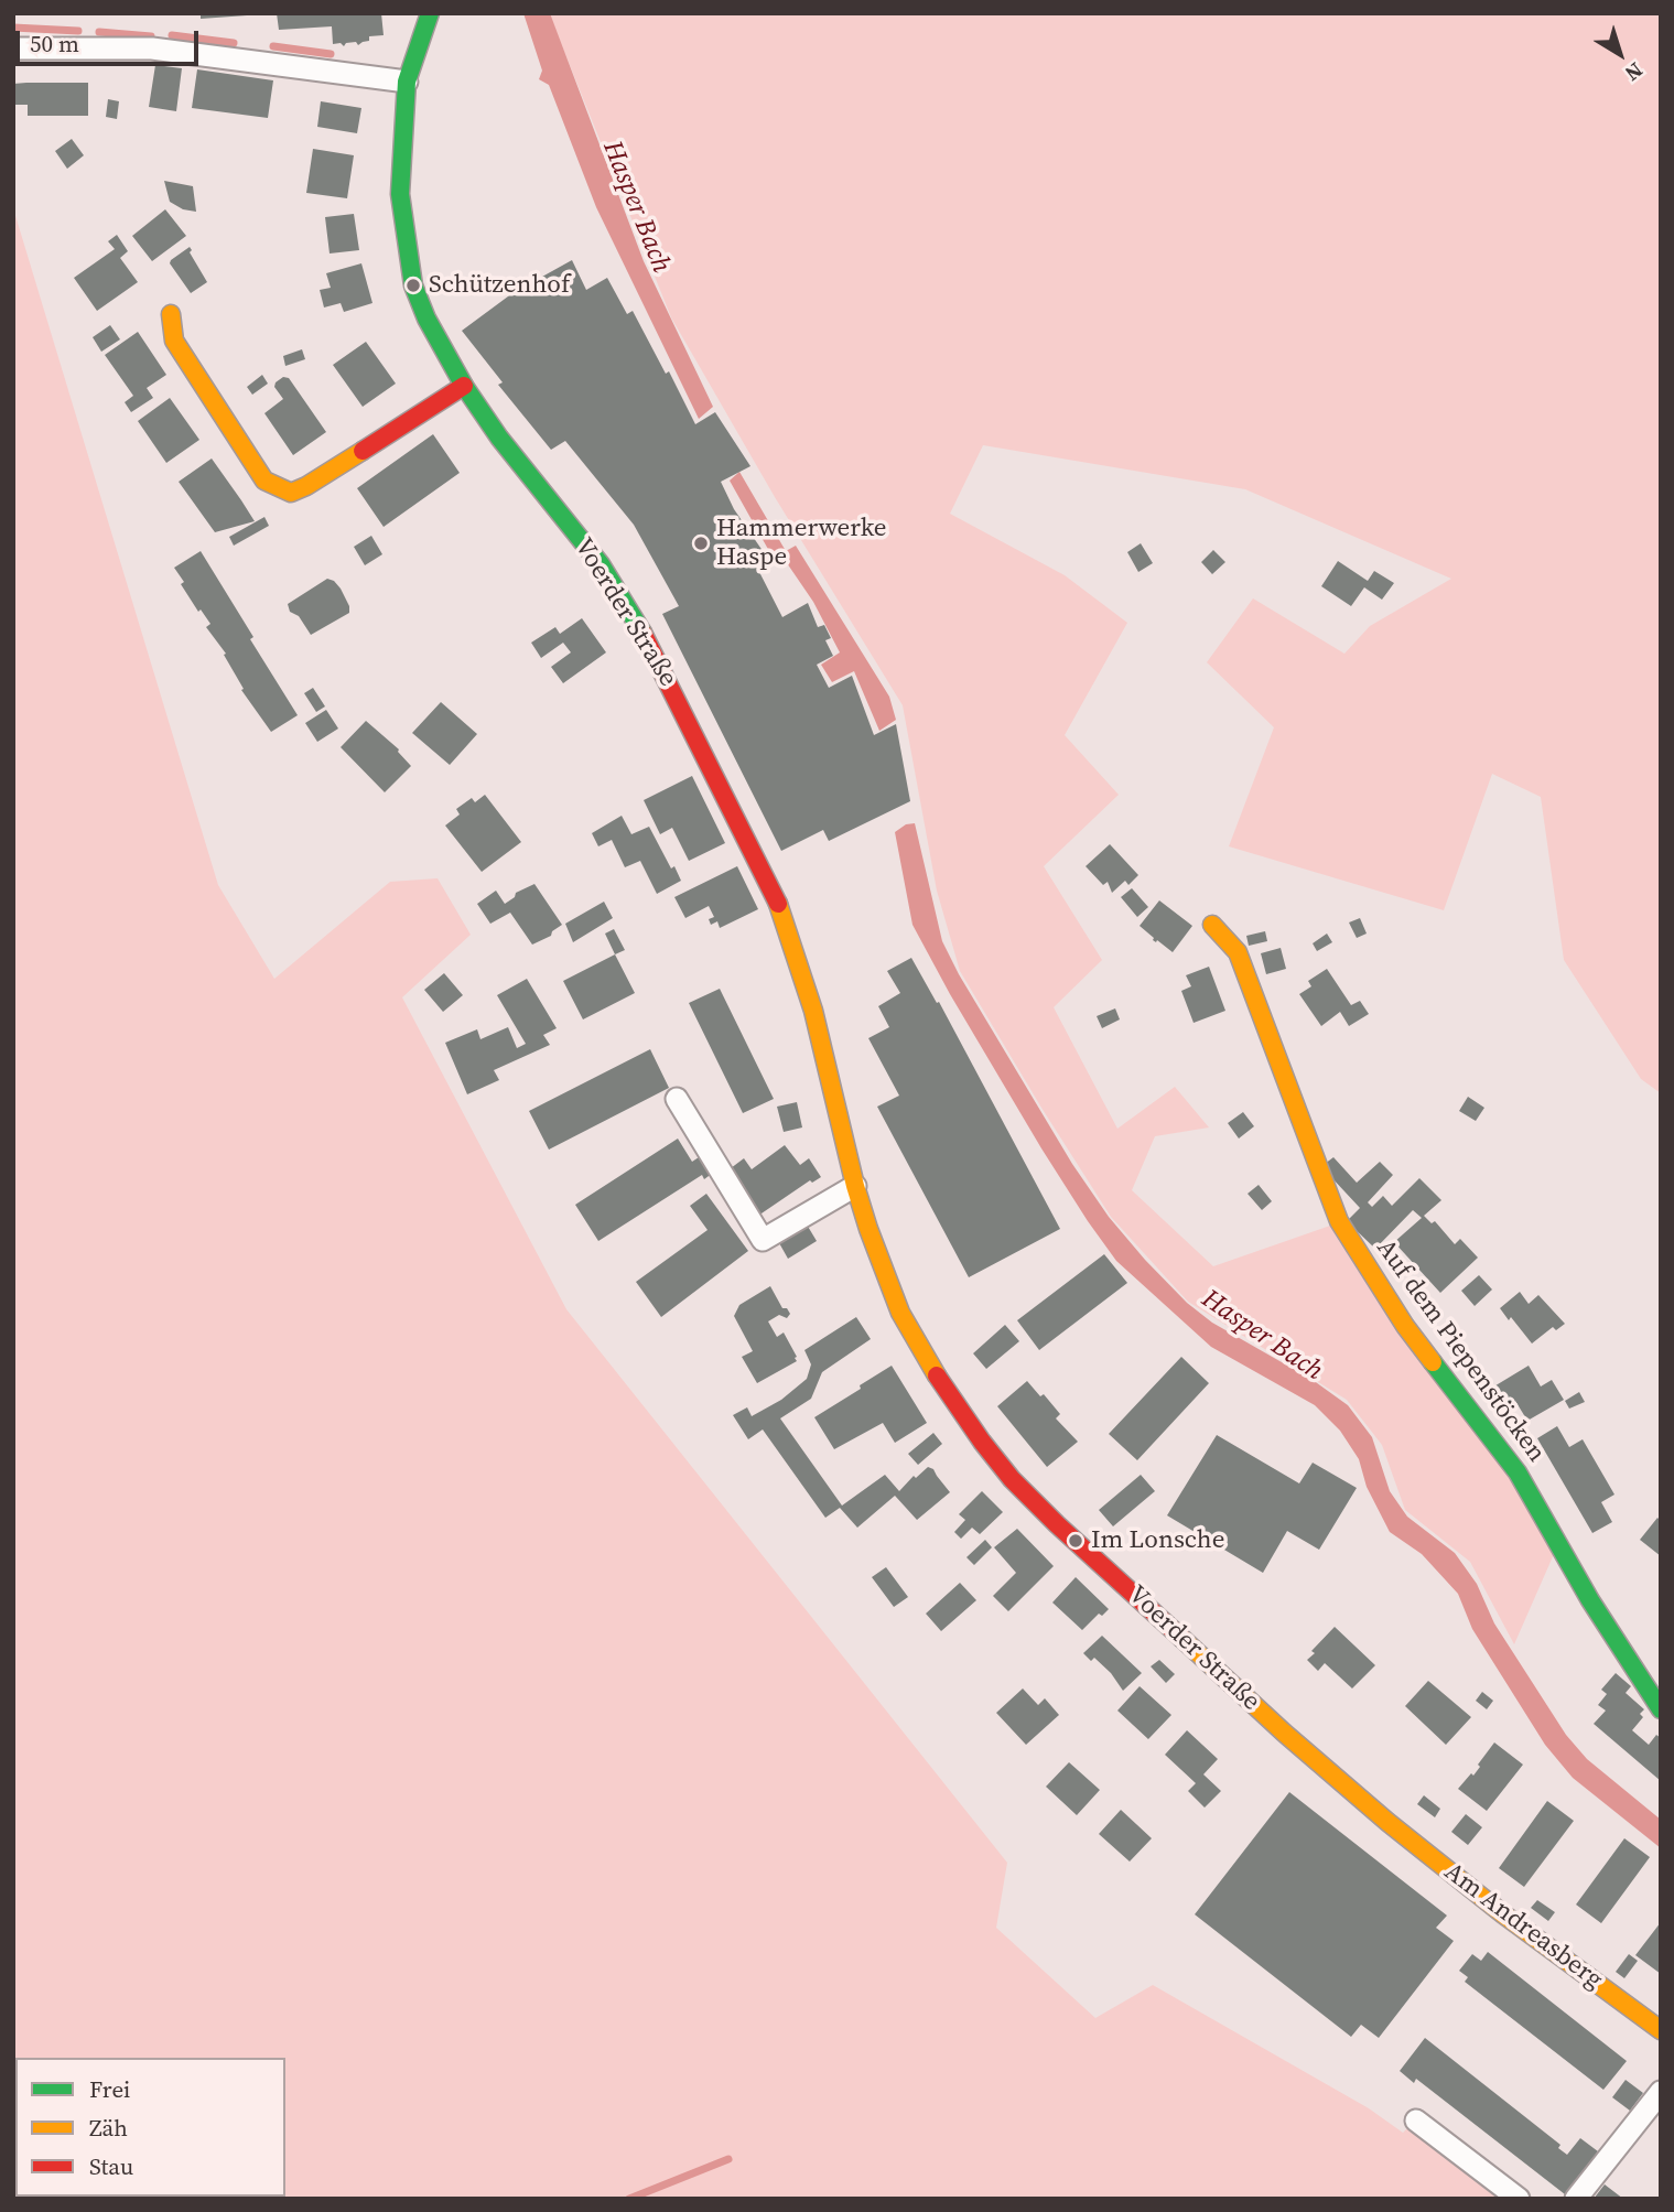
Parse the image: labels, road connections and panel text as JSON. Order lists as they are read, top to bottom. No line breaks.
{"streets":{"main road":["Voerder Straße","Auf dem Piepenstöcken","Am Andreasberg"]},"crossings":[["Voerder Straße","Am Andreasberg"]],"water":["Hasper Bach"],"places":["Schützenhof","Hammerwerke Haspe","Im Lonsche"],"legend":["Frei","Zäh","Stau"],"scale_bar":"50 m","north":"bottom right"}
